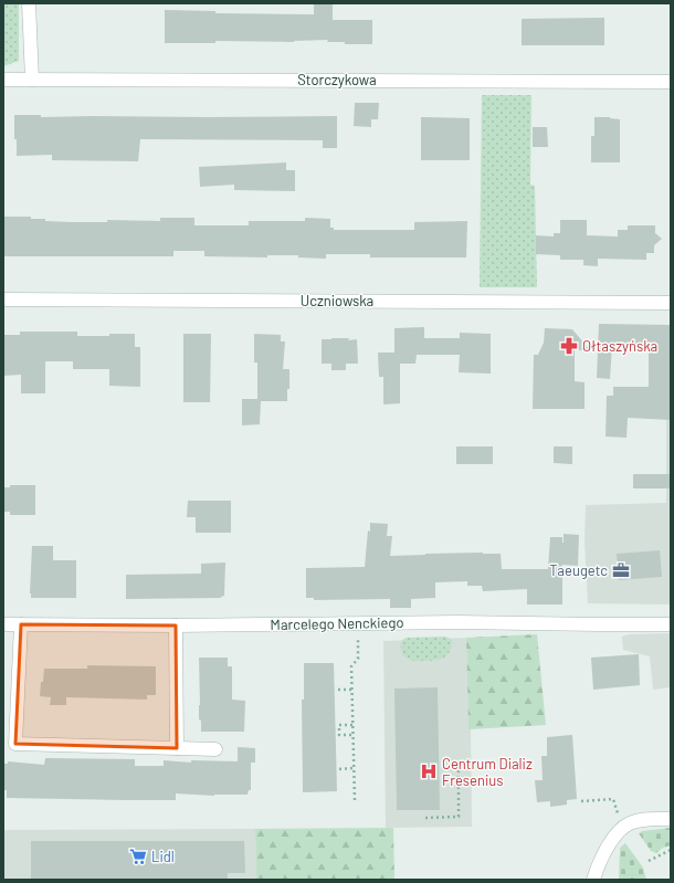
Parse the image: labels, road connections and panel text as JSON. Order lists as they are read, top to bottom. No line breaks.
{"streets":{"street":["Storczykowa","Uczniowska","Marcelego Nenckiego"]},"places":{"pharmacy":["Ołtaszyńska"],"office":["Taeugetc"],"hospital":["Centrum Dializ Fresenius"],"supermarket":["Lidl"]}}
